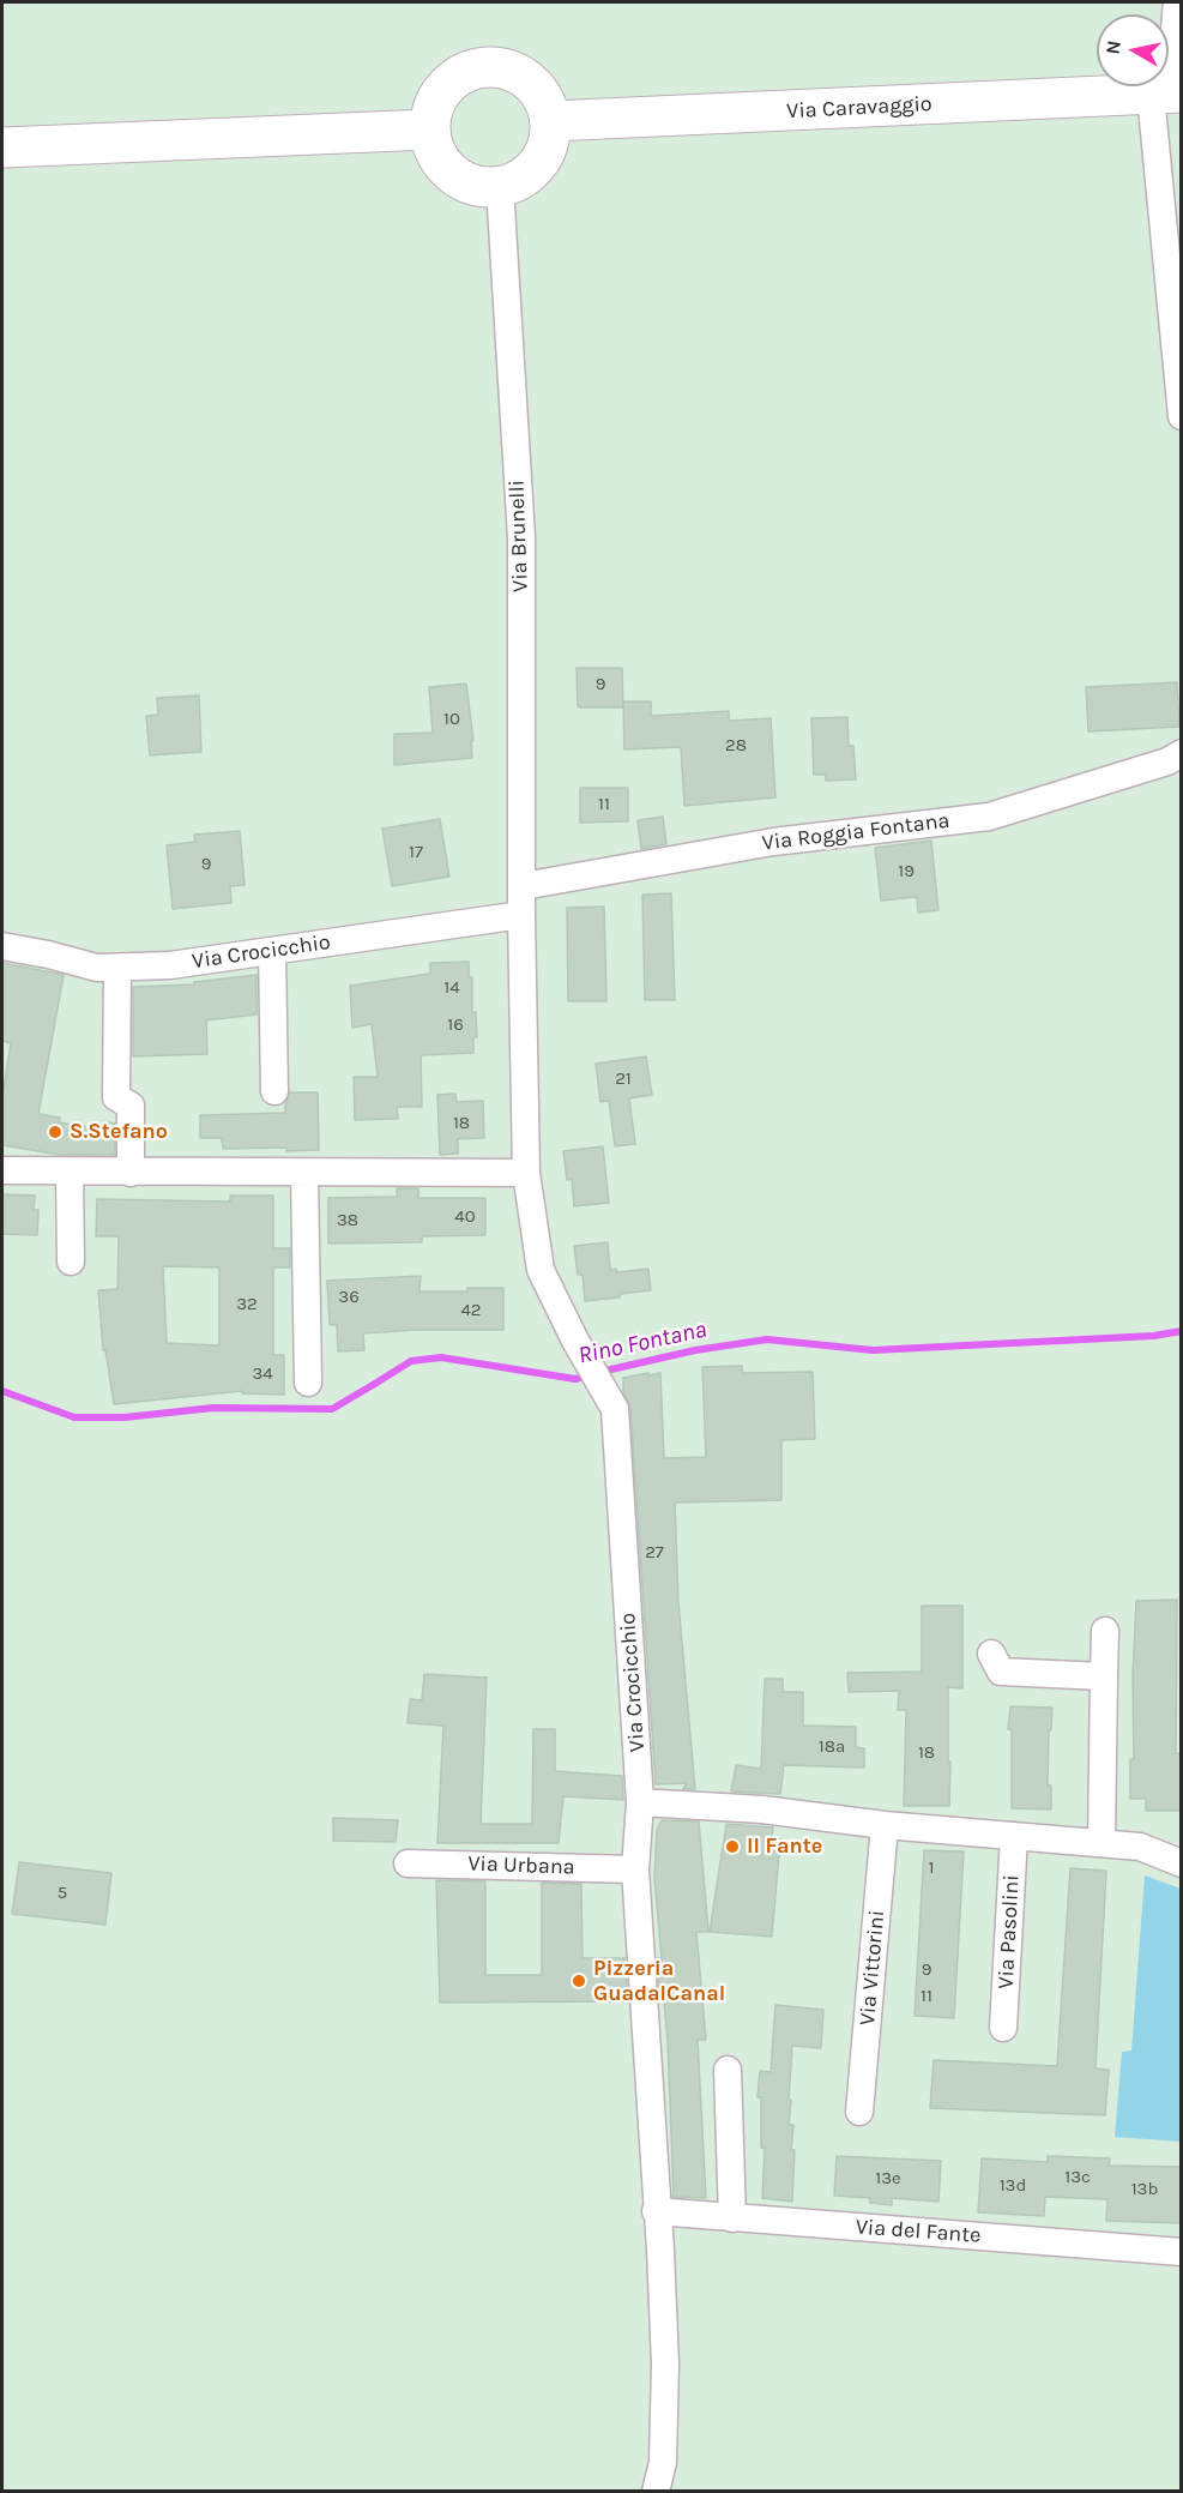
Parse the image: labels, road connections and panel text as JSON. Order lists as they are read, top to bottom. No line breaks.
{"streets":{"street":["Via Caravaggio","Via Brunelli","Via Roggia Fontana","Via Crocicchio","Via Urbana","Via Pasolini","Via Vittorini","Via del Fante"]},"crossings":[["Via Caravaggio","Via Brunelli"],["Via Brunelli","Via Roggia Fontana"],["Via Brunelli","Via Crocicchio"],["Via Roggia Fontana","Via Crocicchio"],["Via Crocicchio","Via Urbana"],["Via Crocicchio","Via del Fante"]],"water":["Rino Fontana"],"places":["S.Stefano","Il Fante","Pizzeria GuadalCanal"],"house_numbers":["9","10","28","11","17","9","19","14","16","21","18","40","38","36","32","42","34","27","18a","18","1","5","9","11","13c","13e","13d","13b"],"north":"left"}
